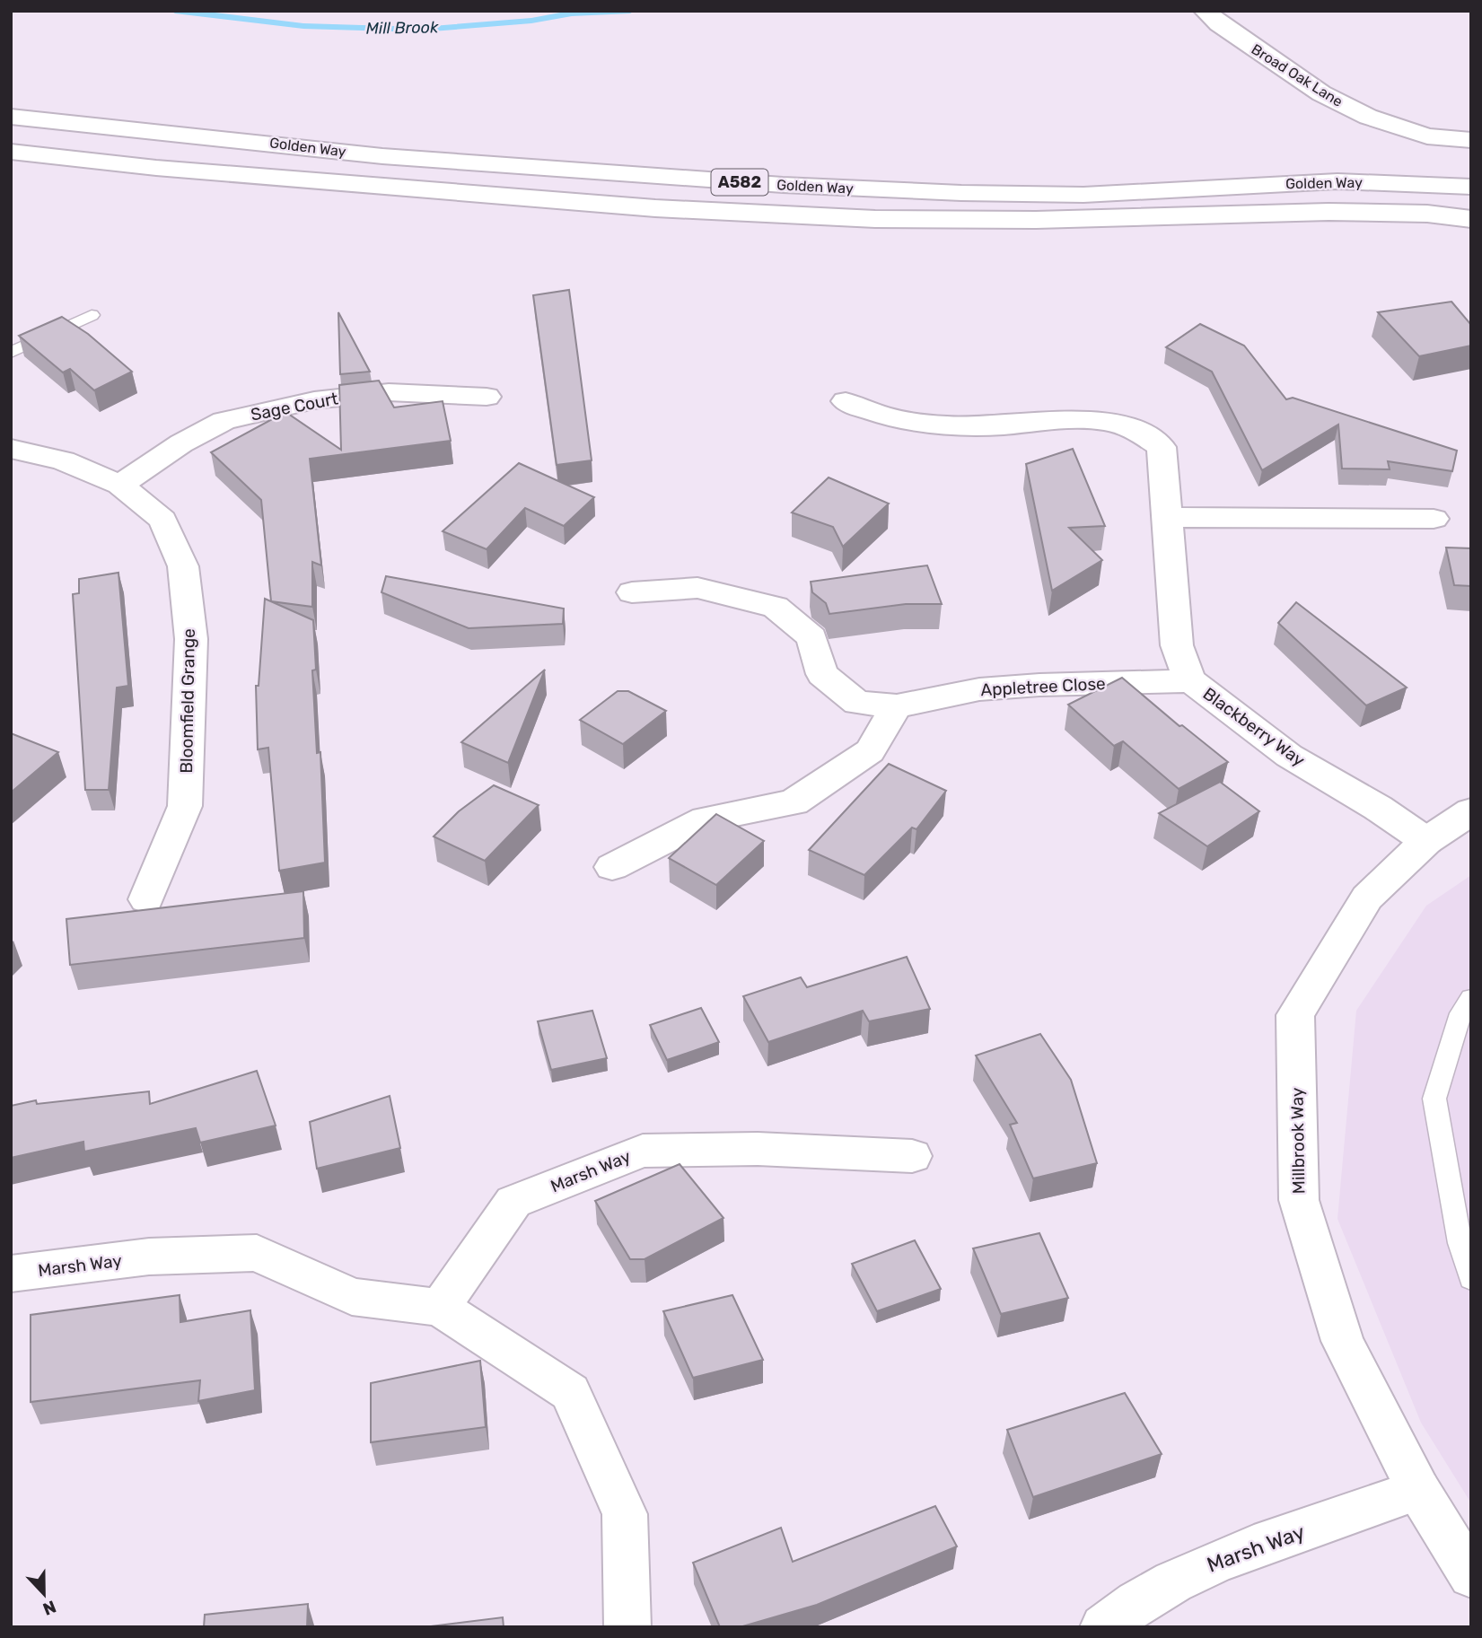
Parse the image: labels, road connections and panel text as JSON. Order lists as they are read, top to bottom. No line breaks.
{"streets":{"main road":["Broad Oak Lane","Golden Way","A582","Sage Court","Appletree Close","Bloomfield Grange","Blackberry Way","Millbrook Way","Marsh Way"]},"crossings":[["Sage Court","Bloomfield Grange"],["Appletree Close","Blackberry Way"],["Blackberry Way","Millbrook Way"],["Millbrook Way","Marsh Way"]],"water":["Mill Brook"],"north":"bottom"}
